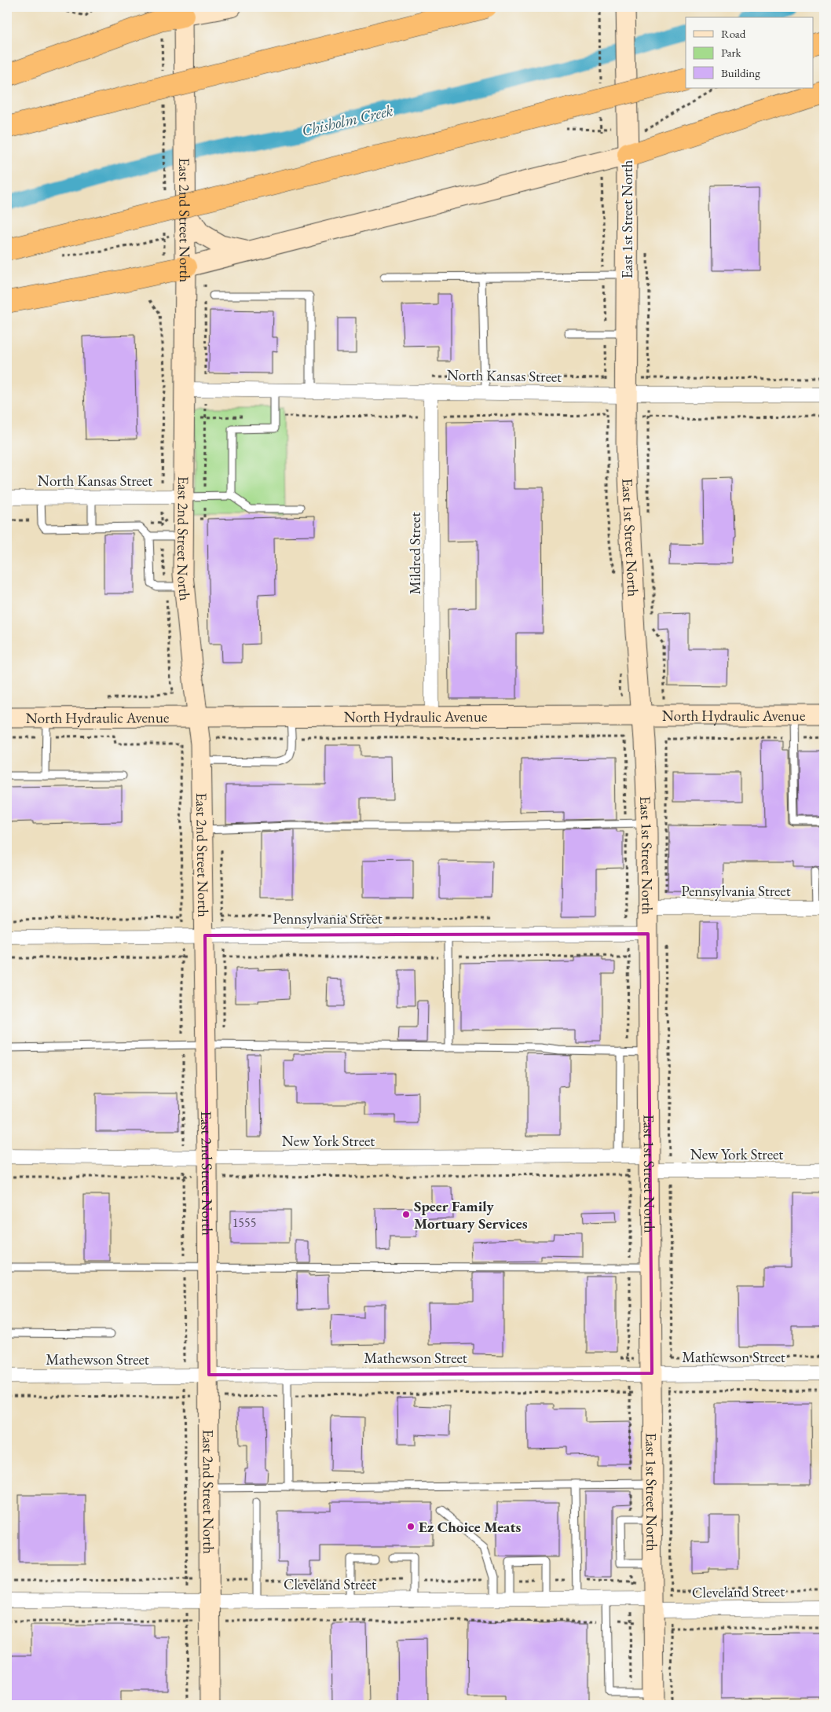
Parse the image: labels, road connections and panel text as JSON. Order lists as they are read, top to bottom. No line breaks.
{"streets":{"street":["East 1st Street North","East 2nd Street North","North Kansas Street","Mildred Street","North Hydraulic Avenue","Pennsylvania Street","New York Street","Mathewson Street","Cleveland Street"]},"crossings":[["East 1st Street North","North Kansas Street"],["East 1st Street North","North Hydraulic Avenue"],["East 1st Street North","Pennsylvania Street"],["East 1st Street North","New York Street"],["East 1st Street North","Mathewson Street"],["East 1st Street North","Cleveland Street"],["East 2nd Street North","North Kansas Street"],["East 2nd Street North","North Hydraulic Avenue"],["East 2nd Street North","Pennsylvania Street"],["East 2nd Street North","New York Street"],["East 2nd Street North","Mathewson Street"],["East 2nd Street North","Cleveland Street"],["North Kansas Street","Mildred Street"],["Mildred Street","North Hydraulic Avenue"]],"water":["Chisholm Creek"],"places":["Speer Family Mortuary Services","Ez Choice Meats"],"house_numbers":["1555"],"legend":["Road","Park","Building"]}
